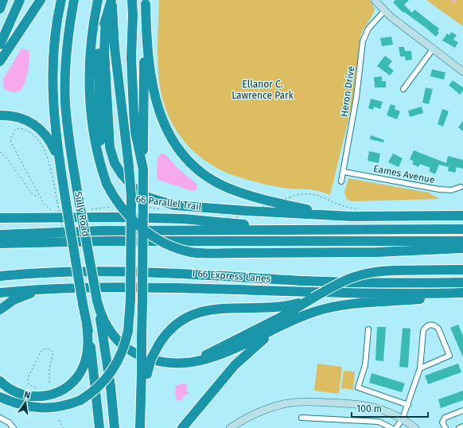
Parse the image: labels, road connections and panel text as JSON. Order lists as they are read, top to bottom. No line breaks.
{"streets":{"highway":["Sully Road","I 66 Express Lanes"],"street":["Heron Drive","Eames Avenue"],"path":["66 Parallel Trail"]},"crossings":[["Heron Drive","Eames Avenue"]],"parks":["Ellanor C. Lawrence Park"],"scale_bar":"100 m","north":"top"}
